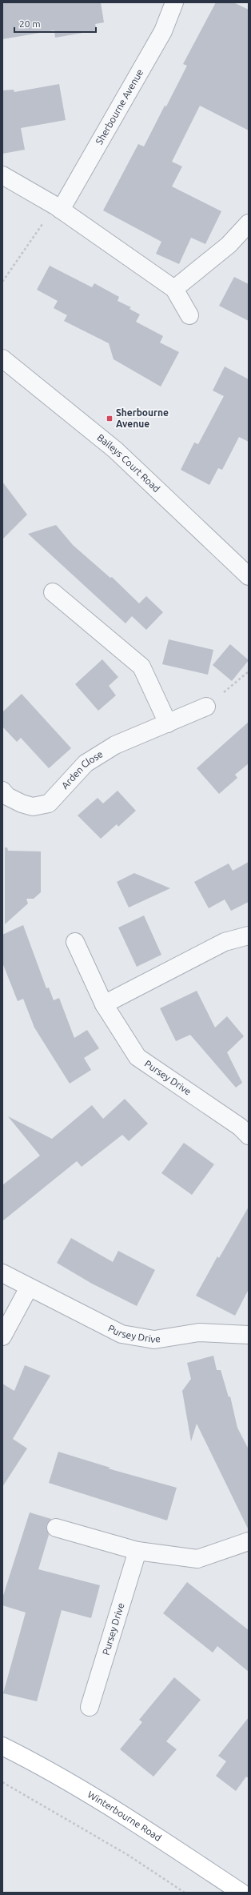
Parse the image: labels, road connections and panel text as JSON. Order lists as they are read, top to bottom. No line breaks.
{"streets":{"main road":["Winterbourne Road"],"street":["Sherbourne Avenue","Baileys Court Road","Arden Close","Pursey Drive"]},"places":{"transit":["Sherbourne Avenue"]},"scale_bar":"20 m"}
